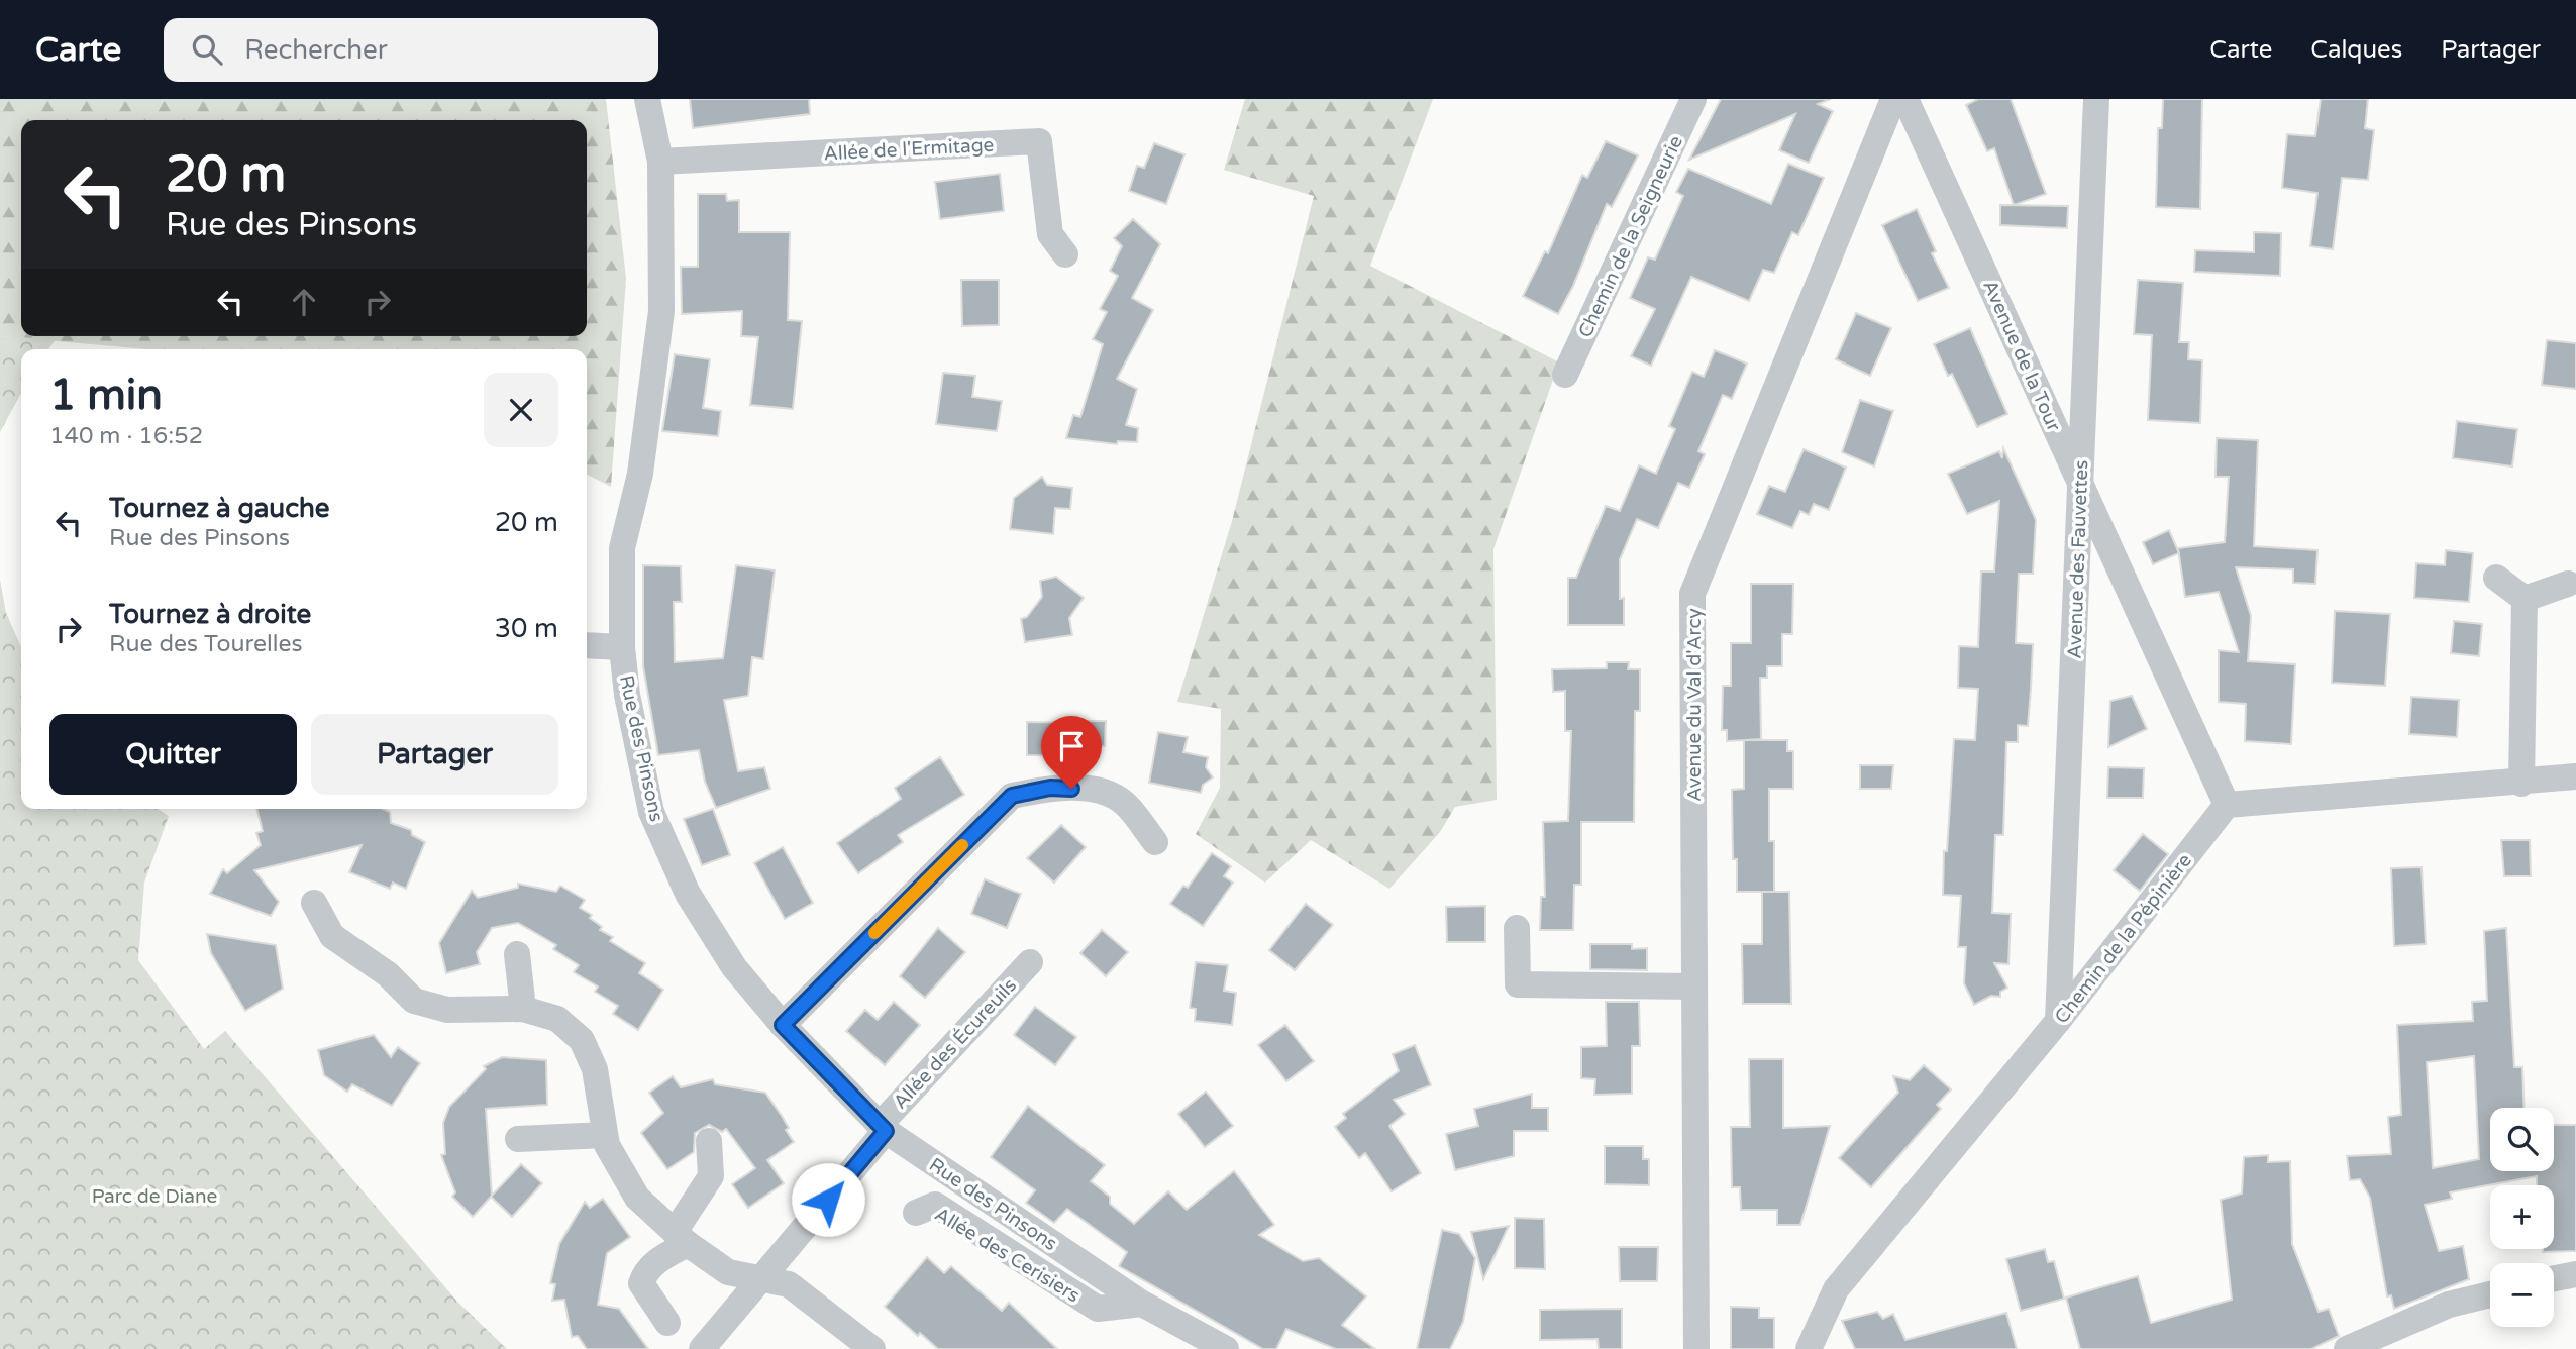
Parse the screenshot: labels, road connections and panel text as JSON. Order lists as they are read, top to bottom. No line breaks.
{"streets":{"street":["Allée de l'Ermitage","Chemin de la Seigneurie","Avenue de la Tour","Avenue des Fauvettes","Avenue du Val d'Arcy","Rue des Pinsons","Chemin de la Pépinière","Allée des Écureuils","Allée des Cerisiers"]},"crossings":[["Allée de l'Ermitage","Rue des Pinsons"],["Avenue de la Tour","Avenue des Fauvettes"],["Avenue de la Tour","Chemin de la Pépinière"],["Avenue des Fauvettes","Chemin de la Pépinière"],["Rue des Pinsons","Allée des Écureuils"],["Rue des Pinsons","Allée des Cerisiers"]],"parks":["Parc de Diane"],"page":{"header":"Carte","search":"Rechercher","nav":["Carte","Calques","Partager"],"turn":["20 m","Rue des Pinsons"],"heading":["1 min","140 m · 16:52"],"list":[{"name":"Tournez à gauche","note":"Rue des Pinsons","value":"20 m"},{"name":"Tournez à droite","note":"Rue des Tourelles","value":"30 m"}],"buttons":["Quitter","Partager"],"map_buttons":["+","−"]}}
